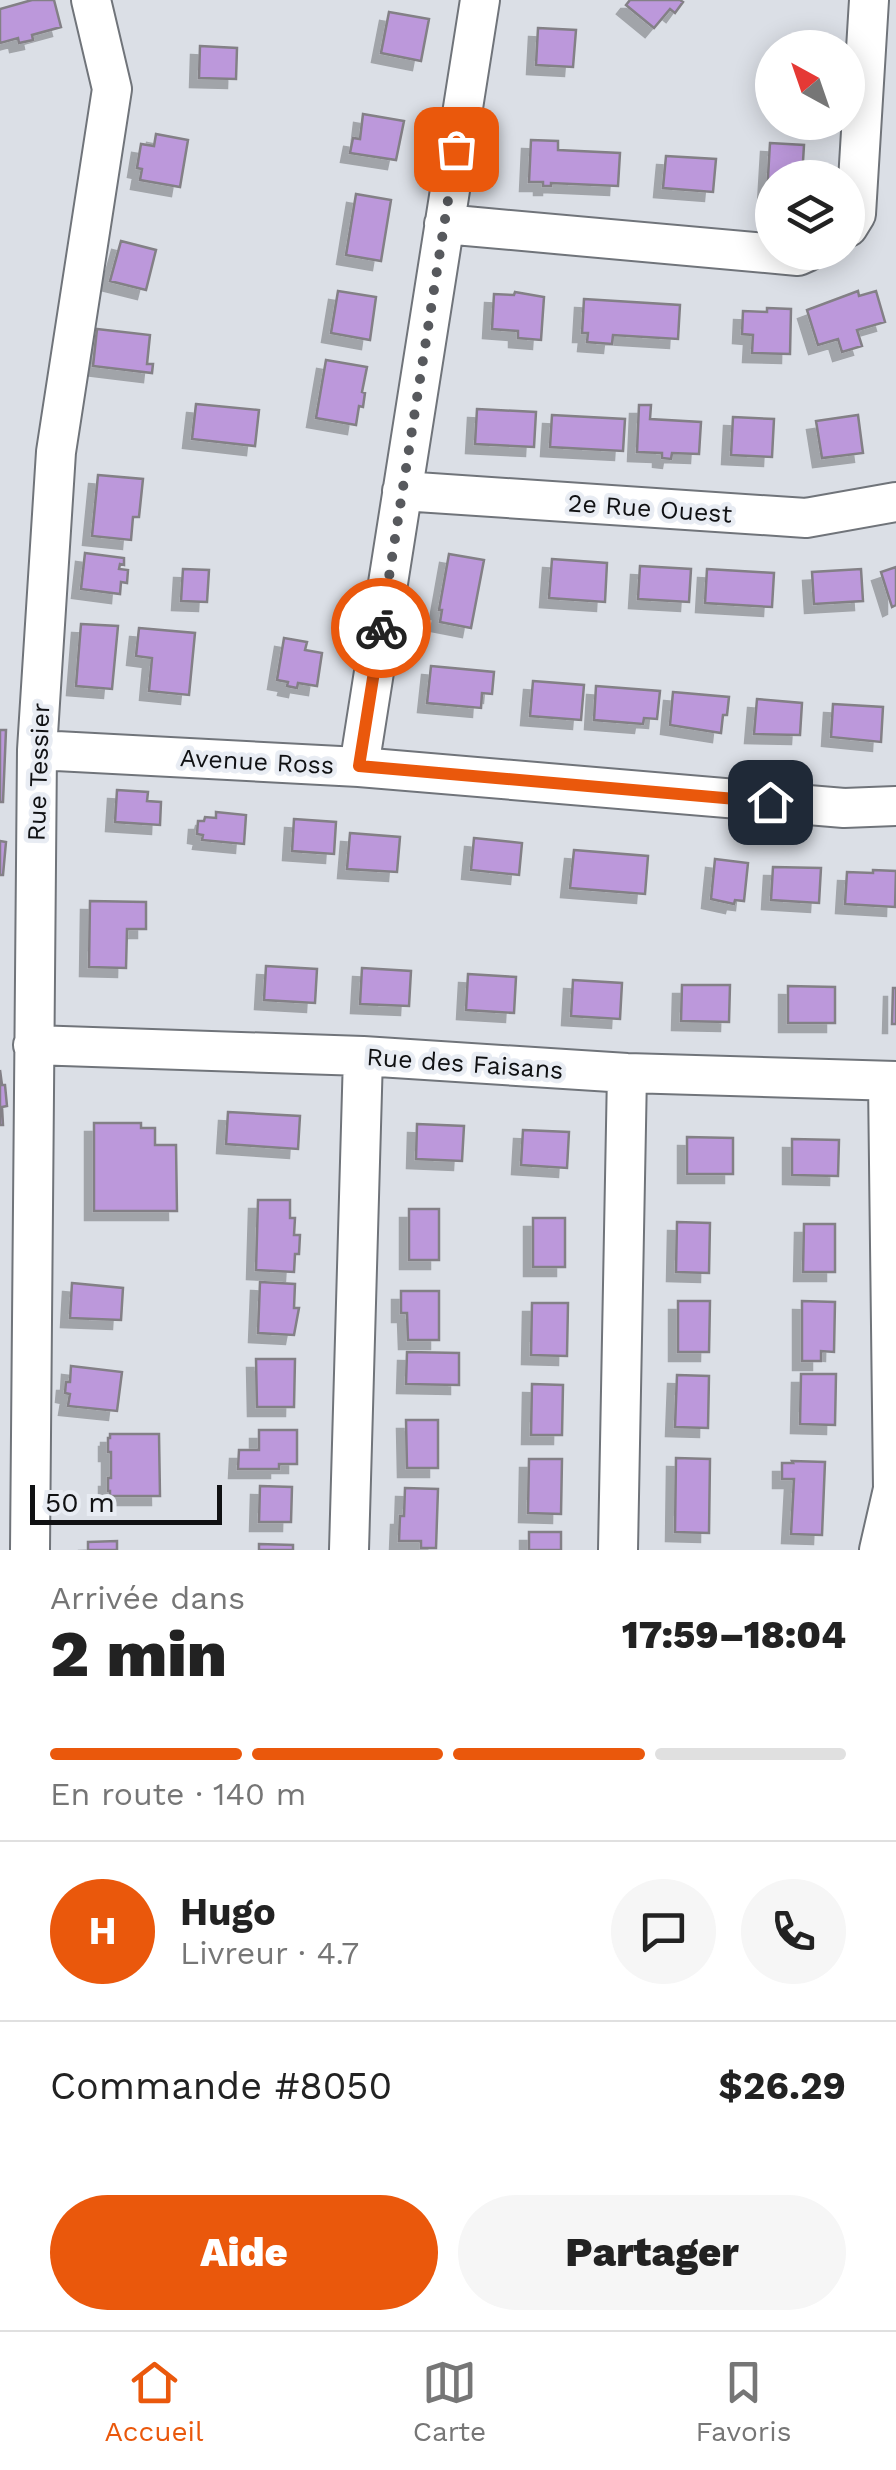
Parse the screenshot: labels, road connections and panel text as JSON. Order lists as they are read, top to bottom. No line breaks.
{"streets":{"street":["2e Rue Ouest","Avenue Ross","Rue Tessier","Rue des Faisans"]},"crossings":[["Avenue Ross","Rue Tessier"],["Rue Tessier","Rue des Faisans"]],"scale_bar":"50 m","north":"top left","page":{"scale":"50 m","heading":["2 min","Arrivée dans","17:59–18:04"],"panel":["Hugo","Livreur · 4.7","Commande #8050","$26.29"],"bar":"En route · 140 m","round":"H","buttons":["Aide","Partager"],"tabs":["Accueil","Carte","Favoris"]}}
